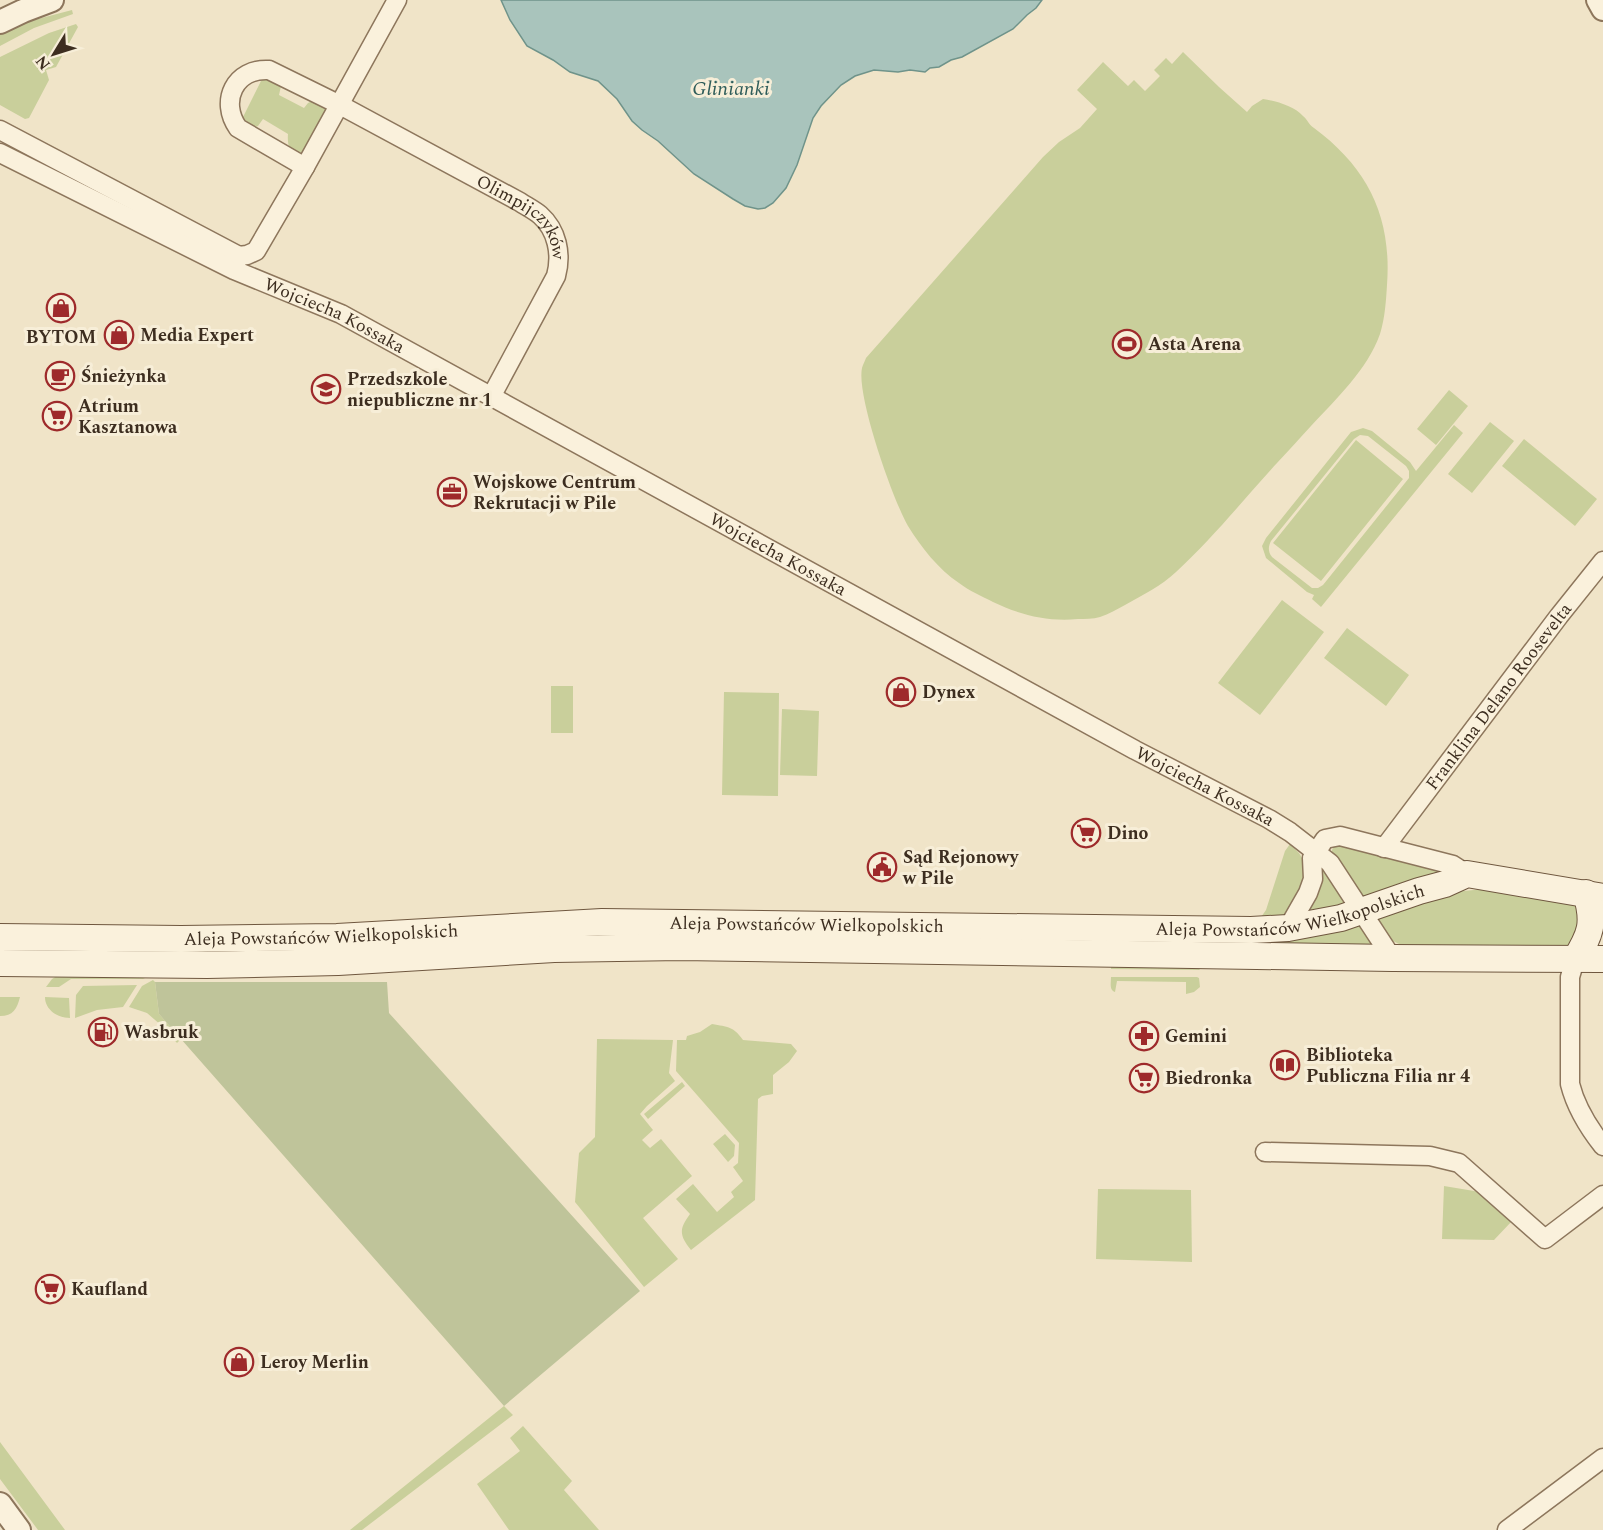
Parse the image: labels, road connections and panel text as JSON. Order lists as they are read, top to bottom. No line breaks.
{"streets":{"main road":["Aleja Powstańców Wielkopolskich"],"street":["Olimpijczyków","Wojciecha Kossaka","Franklina Delano Roosevelta"]},"crossings":[["Olimpijczyków","Wojciecha Kossaka"],["Wojciecha Kossaka","Aleja Powstańców Wielkopolskich"]],"water":["Glinianki"],"places":{"shop":["BYTOM","Media Expert","Dynex","Leroy Merlin"],"sports":["Asta Arena"],"cafe":["Śnieżynka"],"school or university":["Przedszkole niepubliczne nr 1"],"supermarket":["Atrium Kasztanowa","Dino","Biedronka","Kaufland"],"office":["Wojskowe Centrum Rekrutacji w Pile"],"public building":["Sąd Rejonowy w Pile"],"fuel station":["Wasbruk"],"pharmacy":["Gemini"],"library":["Biblioteka Publiczna Filia nr 4"]},"north":"bottom left"}
